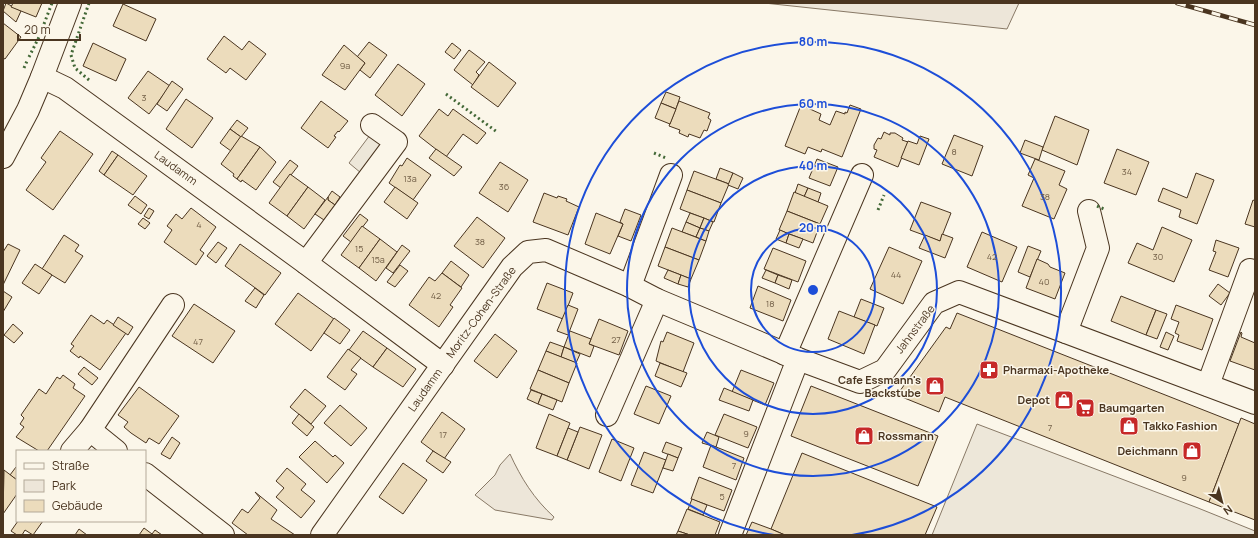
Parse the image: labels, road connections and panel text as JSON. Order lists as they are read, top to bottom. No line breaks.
{"streets":{"street":["Laudamm","Moritz-Cohen-Straße","Jahnstraße"]},"crossings":[["Laudamm","Moritz-Cohen-Straße"],["Moritz-Cohen-Straße","Jahnstraße"]],"places":{"pharmacy":["Pharmaxi-Apotheke"],"shop":["Cafe Essmann's Backstube","Depot","Takko Fashion","Rossmann","Deichmann"],"supermarket":["Baumgarten"]},"house_numbers":["9a","3","8","34","13a","36","38","4","38","15","42","30","15a","44","40","42","18","27","47","7","9","17","7","9","5"],"legend":["Straße","Park","Gebäude"],"scale_bar":"20 m","north":"bottom right","rings":["80 m","60 m","40 m","20 m"]}
